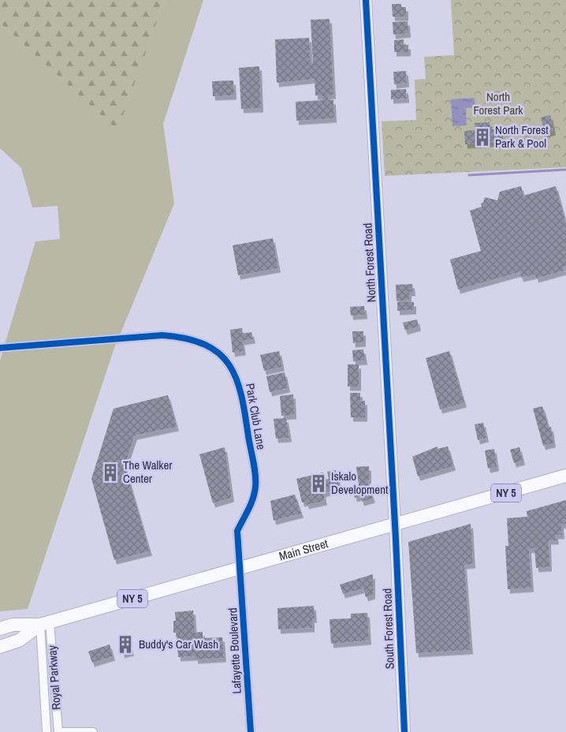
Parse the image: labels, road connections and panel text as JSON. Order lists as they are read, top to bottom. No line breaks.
{"streets":{"main road":["NY 5","Main Street"],"street":["North Forest Road","Park Club Lane","South Forest Road","Lafayette Boulevard","Royal Parkway"]},"crossings":[["North Forest Road","Main Street"],["North Forest Road","South Forest Road"],["Park Club Lane","Main Street"],["Park Club Lane","Lafayette Boulevard"],["Main Street","South Forest Road"],["Main Street","Lafayette Boulevard"],["Main Street","Royal Parkway"]],"parks":["North Forest Park"],"places":{"building":["North Forest Park & Pool","The Walker Center","Iskalo Development","Buddy's Car Wash"]}}
